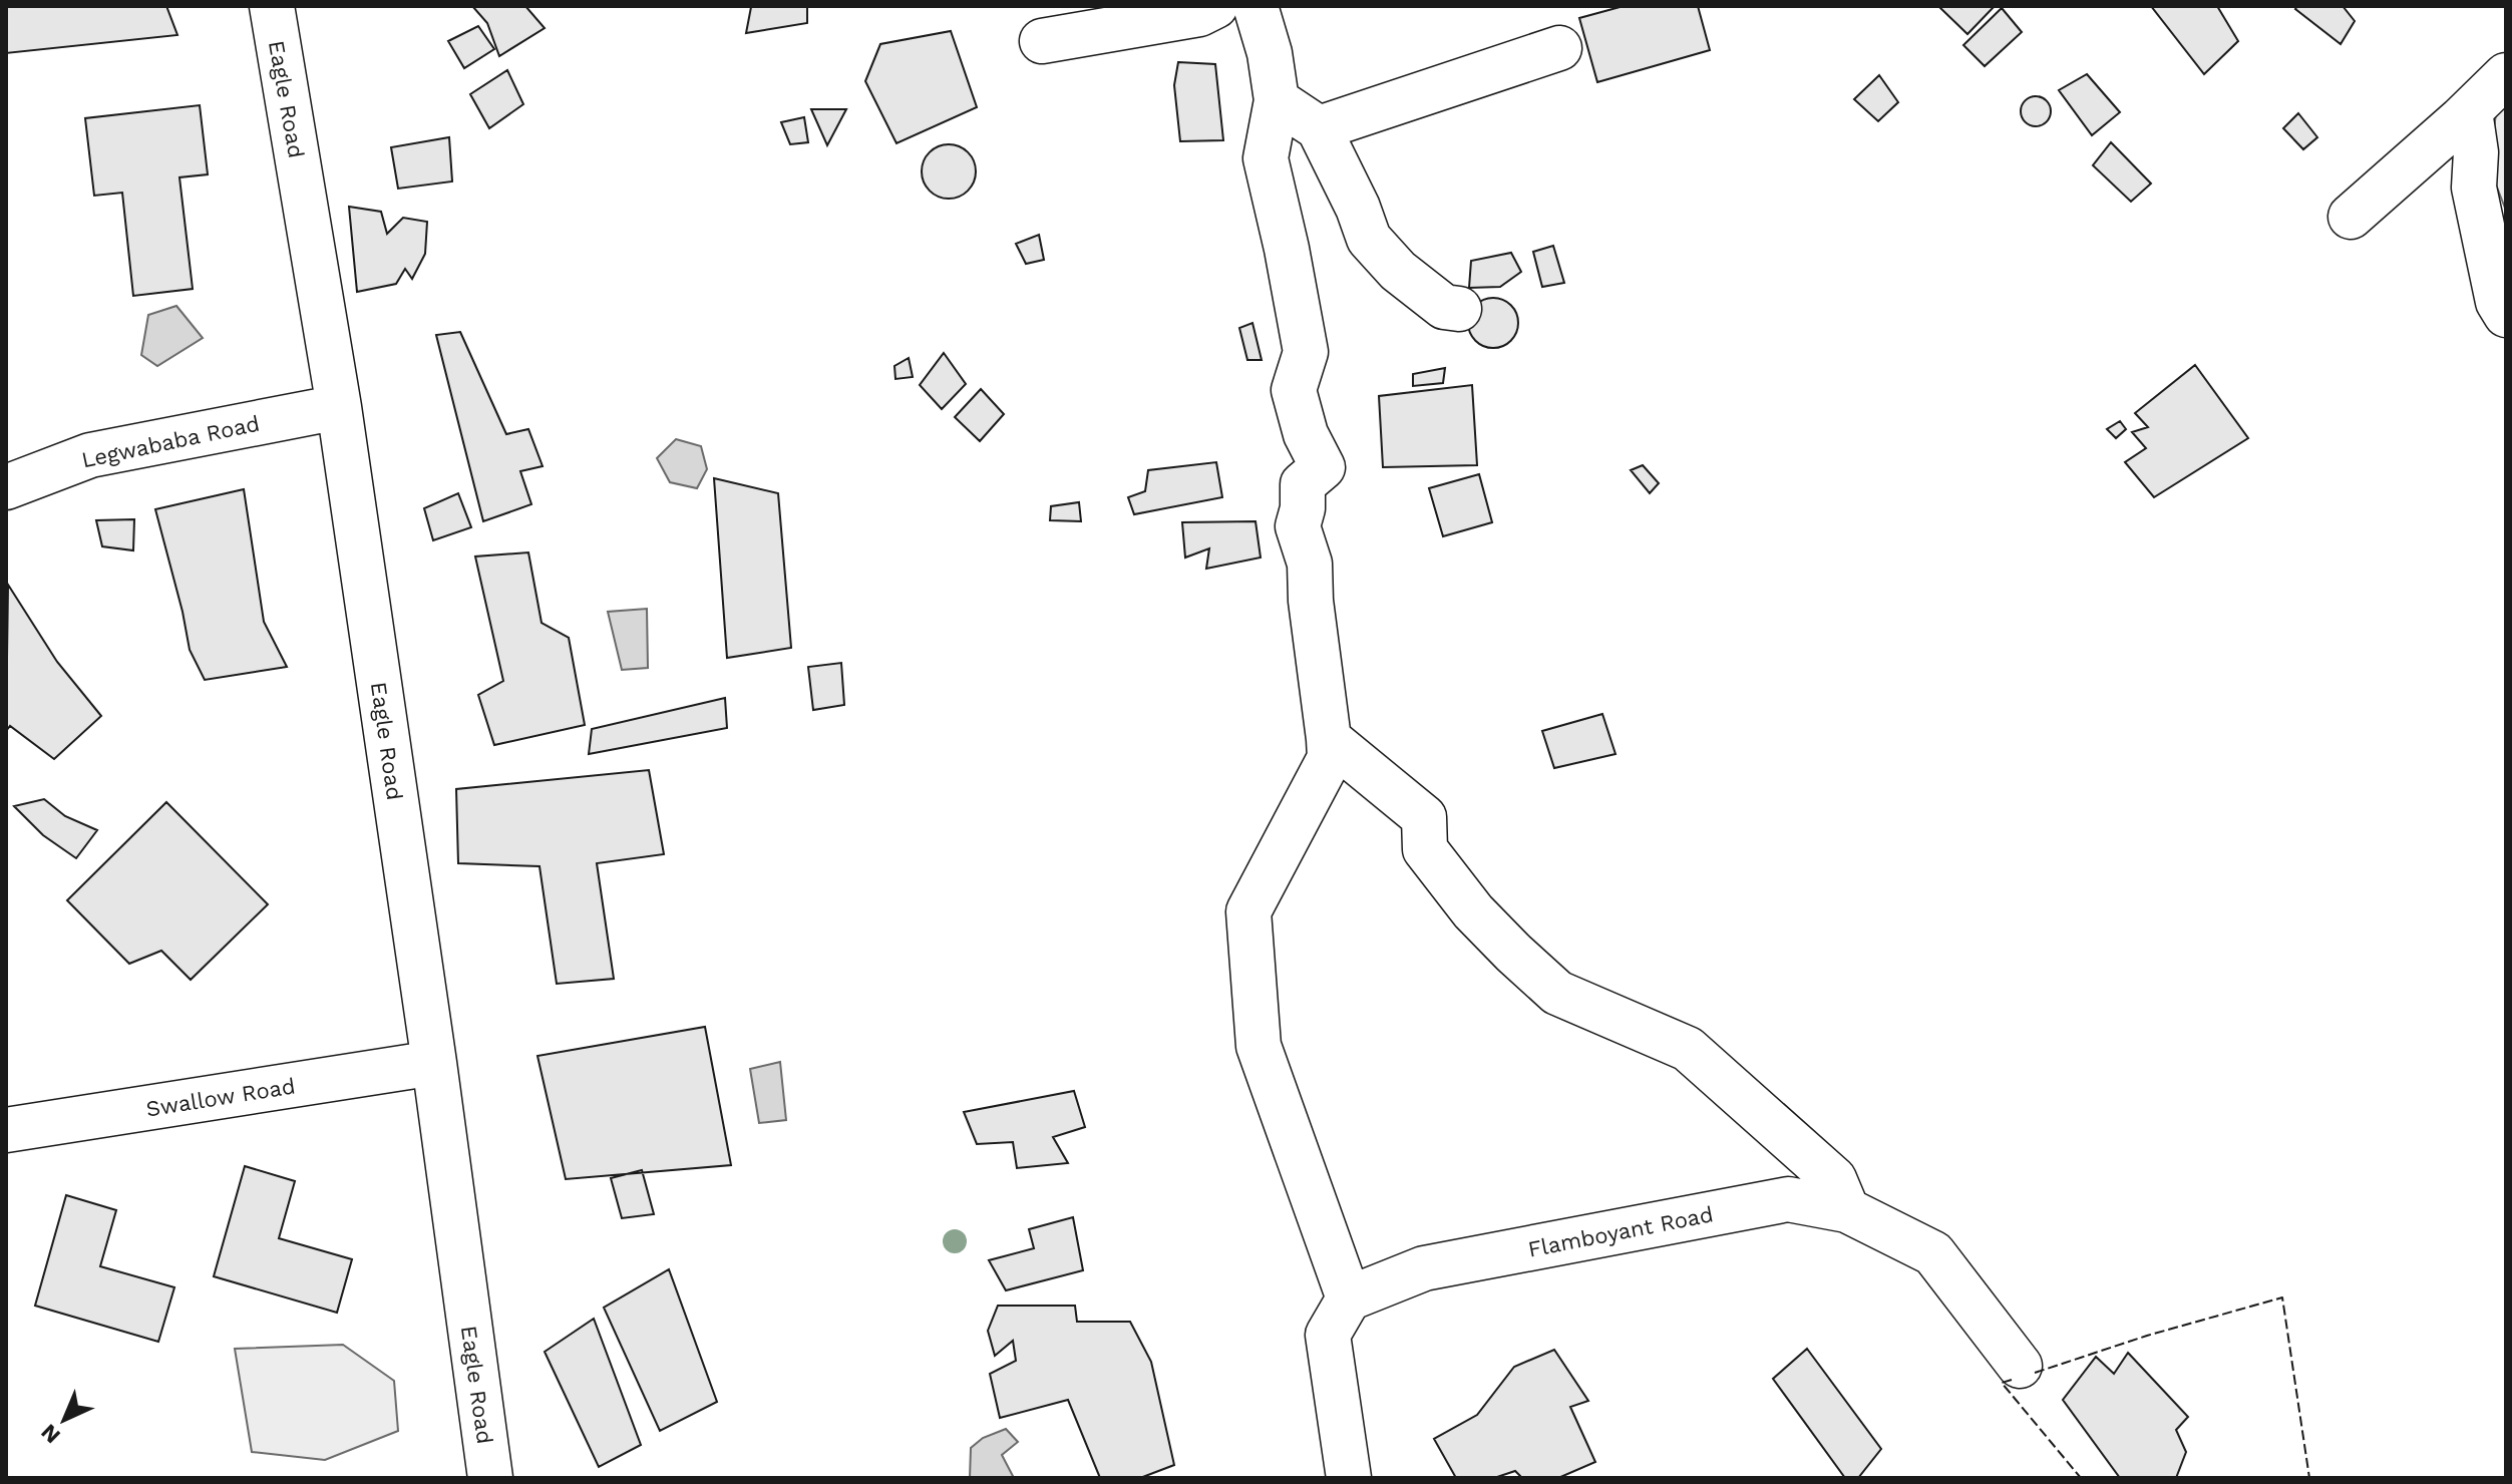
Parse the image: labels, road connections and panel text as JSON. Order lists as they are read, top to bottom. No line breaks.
{"streets":{"street":["Eagle Road","Legwababa Road","Swallow Road","Flamboyant Road"]},"crossings":[["Eagle Road","Legwababa Road"],["Eagle Road","Swallow Road"]],"north":"bottom left"}
